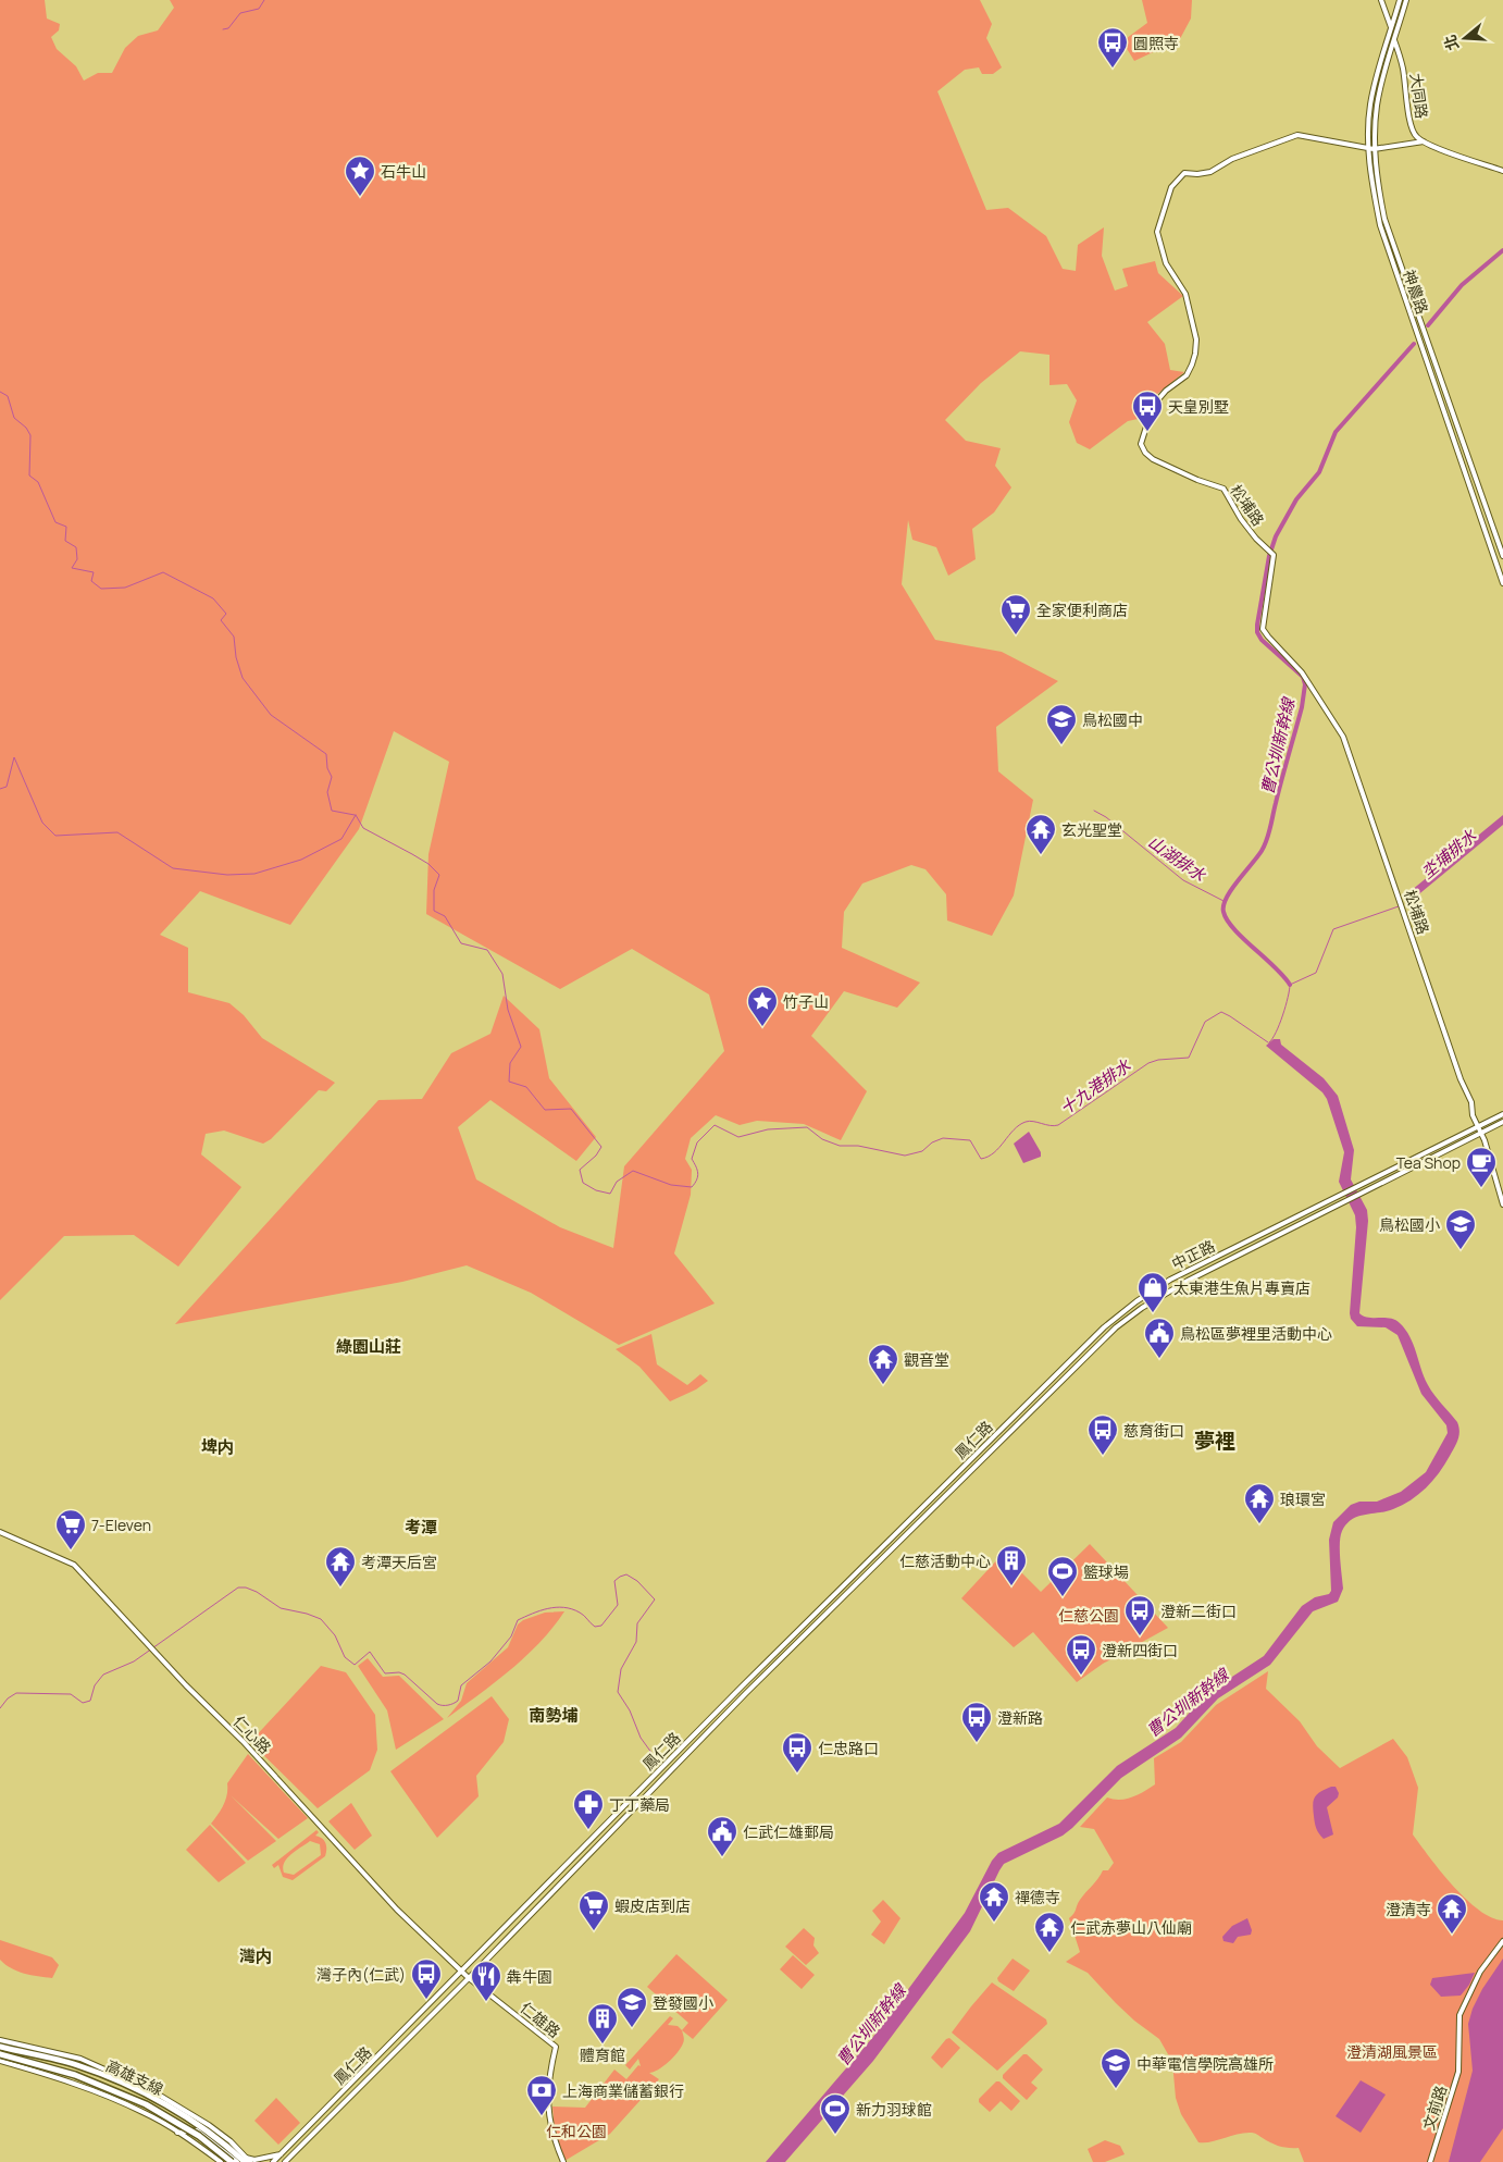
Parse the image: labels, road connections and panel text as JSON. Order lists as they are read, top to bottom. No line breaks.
{"streets":{"highway":["高雄支線"],"street":["大同路","神農路","松埔路","中正路","鳳仁路","仁心路","仁雄路","文前路"]},"crossings":[["大同路","神農路"],["大同路","松埔路"],["神農路","松埔路"],["松埔路","中正路"],["中正路","鳳仁路"],["鳳仁路","仁心路"],["鳳仁路","仁雄路"],["仁心路","仁雄路"]],"districts":["綠園山莊","夢裡","埤内","考潭","南勢埔","灣内"],"water":["曹公圳新幹線","坔埔排水","山湖排水","十九港排水"],"parks":["仁慈公園","澄清湖風景區","仁和公園"],"places":{"bus stop":["圓照寺","天皇別墅","慈育街口","澄新二街口","澄新四街口","澄新路","仁忠路口","灣子內(仁武)"],"place":["石牛山","竹子山"],"supermarket":["全家便利商店","7-Eleven","蝦皮店到店"],"school or university":["鳥松國中","鳥松國小","登發國小","中華電信學院高雄所"],"temple":["玄光聖堂","觀音堂","琅環宮","考潭天后宮","禪德寺","澄清寺","仁武赤夢山八仙廟"],"cafe":["Tea Shop"],"shop":["太東港生魚片專賣店"],"public building":["鳥松區夢裡里活動中心","仁武仁雄郵局"],"building":["仁慈活動中心","體育館"],"sports":["籃球場","新力羽球館"],"pharmacy":["丁丁藥局"],"restaurant":["犇牛園"],"bank":["上海商業儲蓄銀行"]},"north":"left"}
